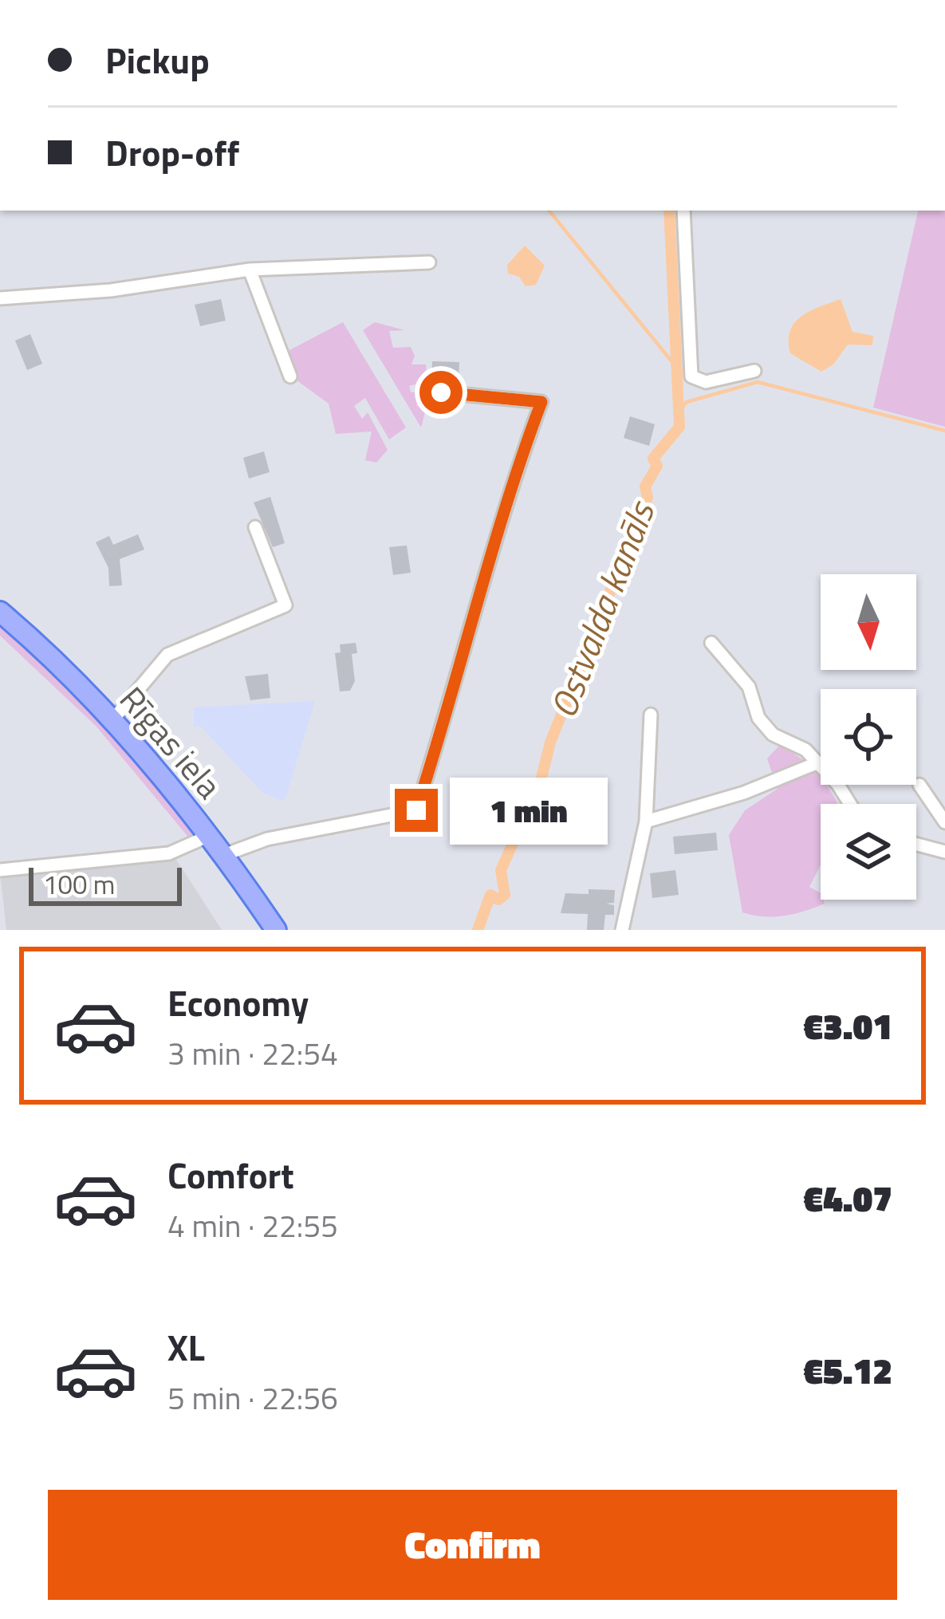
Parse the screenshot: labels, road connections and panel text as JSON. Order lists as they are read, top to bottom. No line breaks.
{"streets":{"main road":["Rīgas iela"]},"water":["Ostvalda kanāls"],"scale_bar":"100 m","north":"bottom","page":{"banner":["Pickup","Drop-off"],"bubble":"1 min","scale":"100 m","list":[{"name":"Economy","note":"3 min · 22:54","value":"€3.01"},{"name":"Comfort","note":"4 min · 22:55","value":"€4.07"},{"name":"XL","note":"5 min · 22:56","value":"€5.12"}],"buttons":"Confirm"}}
